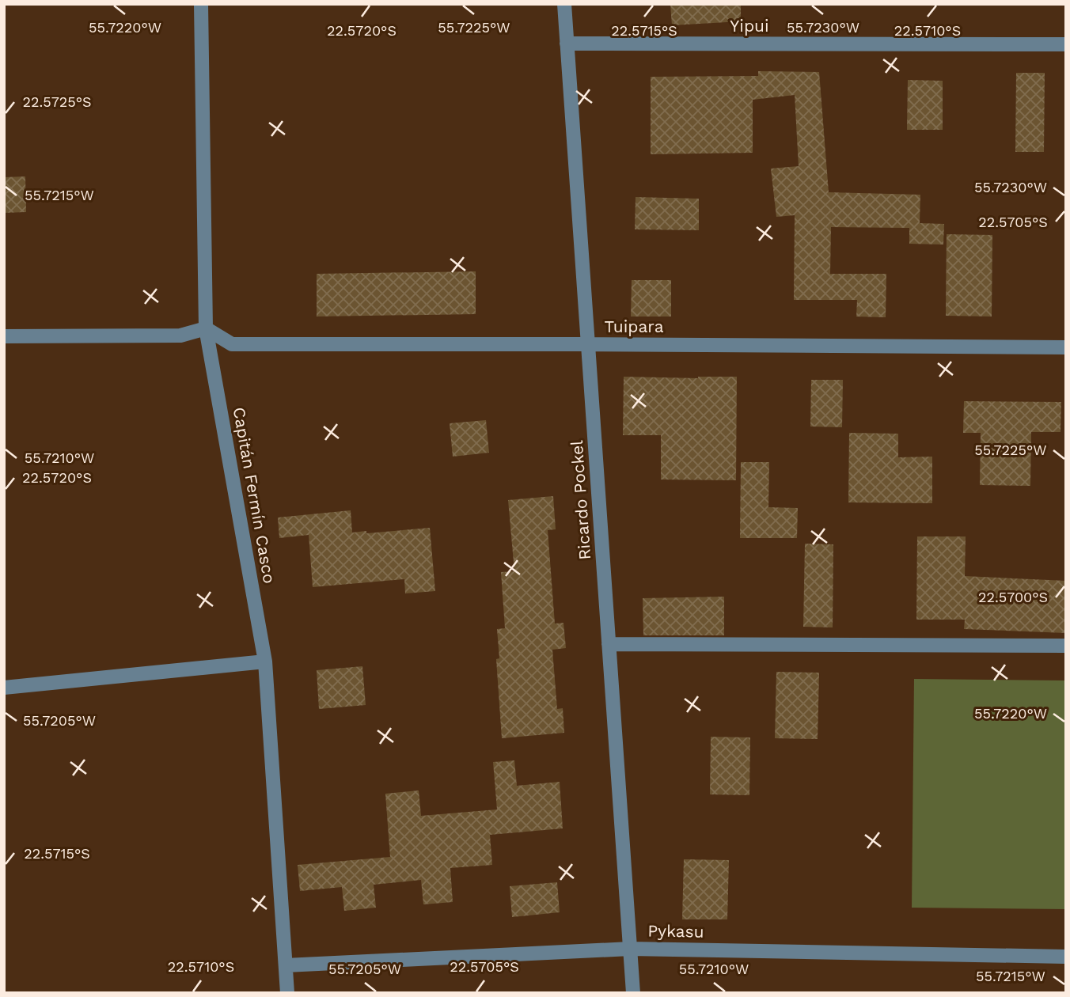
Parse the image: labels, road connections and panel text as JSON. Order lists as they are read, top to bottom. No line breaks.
{"streets":{"street":["Yipui","Tuipara","Capitán Fermín Casco","Ricardo Pockel","Pykasu"]},"crossings":[["Yipui","Ricardo Pockel"],["Tuipara","Capitán Fermín Casco"],["Tuipara","Ricardo Pockel"],["Capitán Fermín Casco","Pykasu"],["Ricardo Pockel","Pykasu"]],"coordinates":["55.7220°W","55.7230°W","55.7225°W","22.5720°S","22.5715°S","22.5710°S","22.5725°S","55.7215°W","22.5705°S","55.7210°W","22.5700°S","55.7205°W"]}
